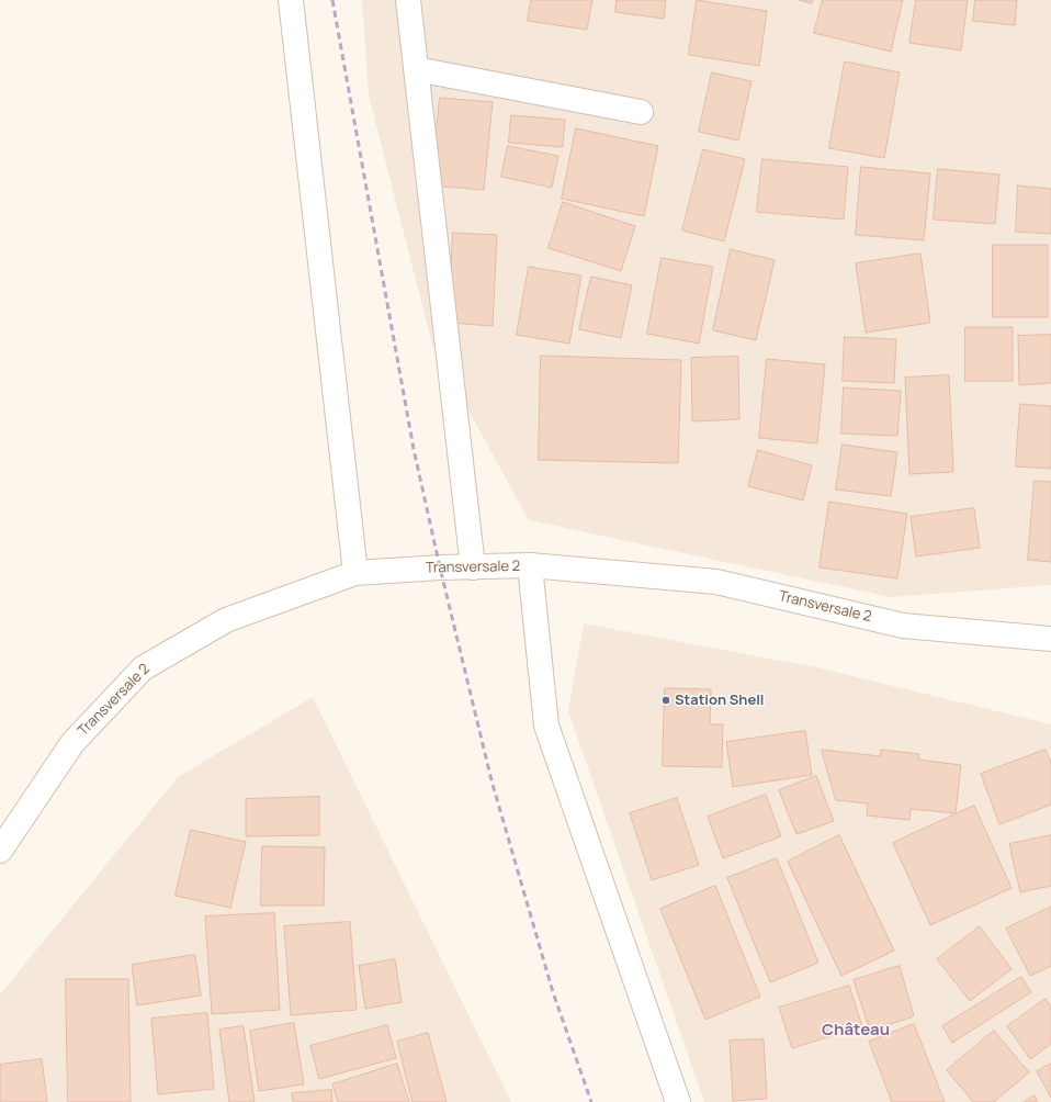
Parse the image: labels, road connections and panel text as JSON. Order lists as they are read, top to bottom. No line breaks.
{"streets":{"street":["Transversale 2"]},"districts":["Château"],"places":["Station Shell"]}
